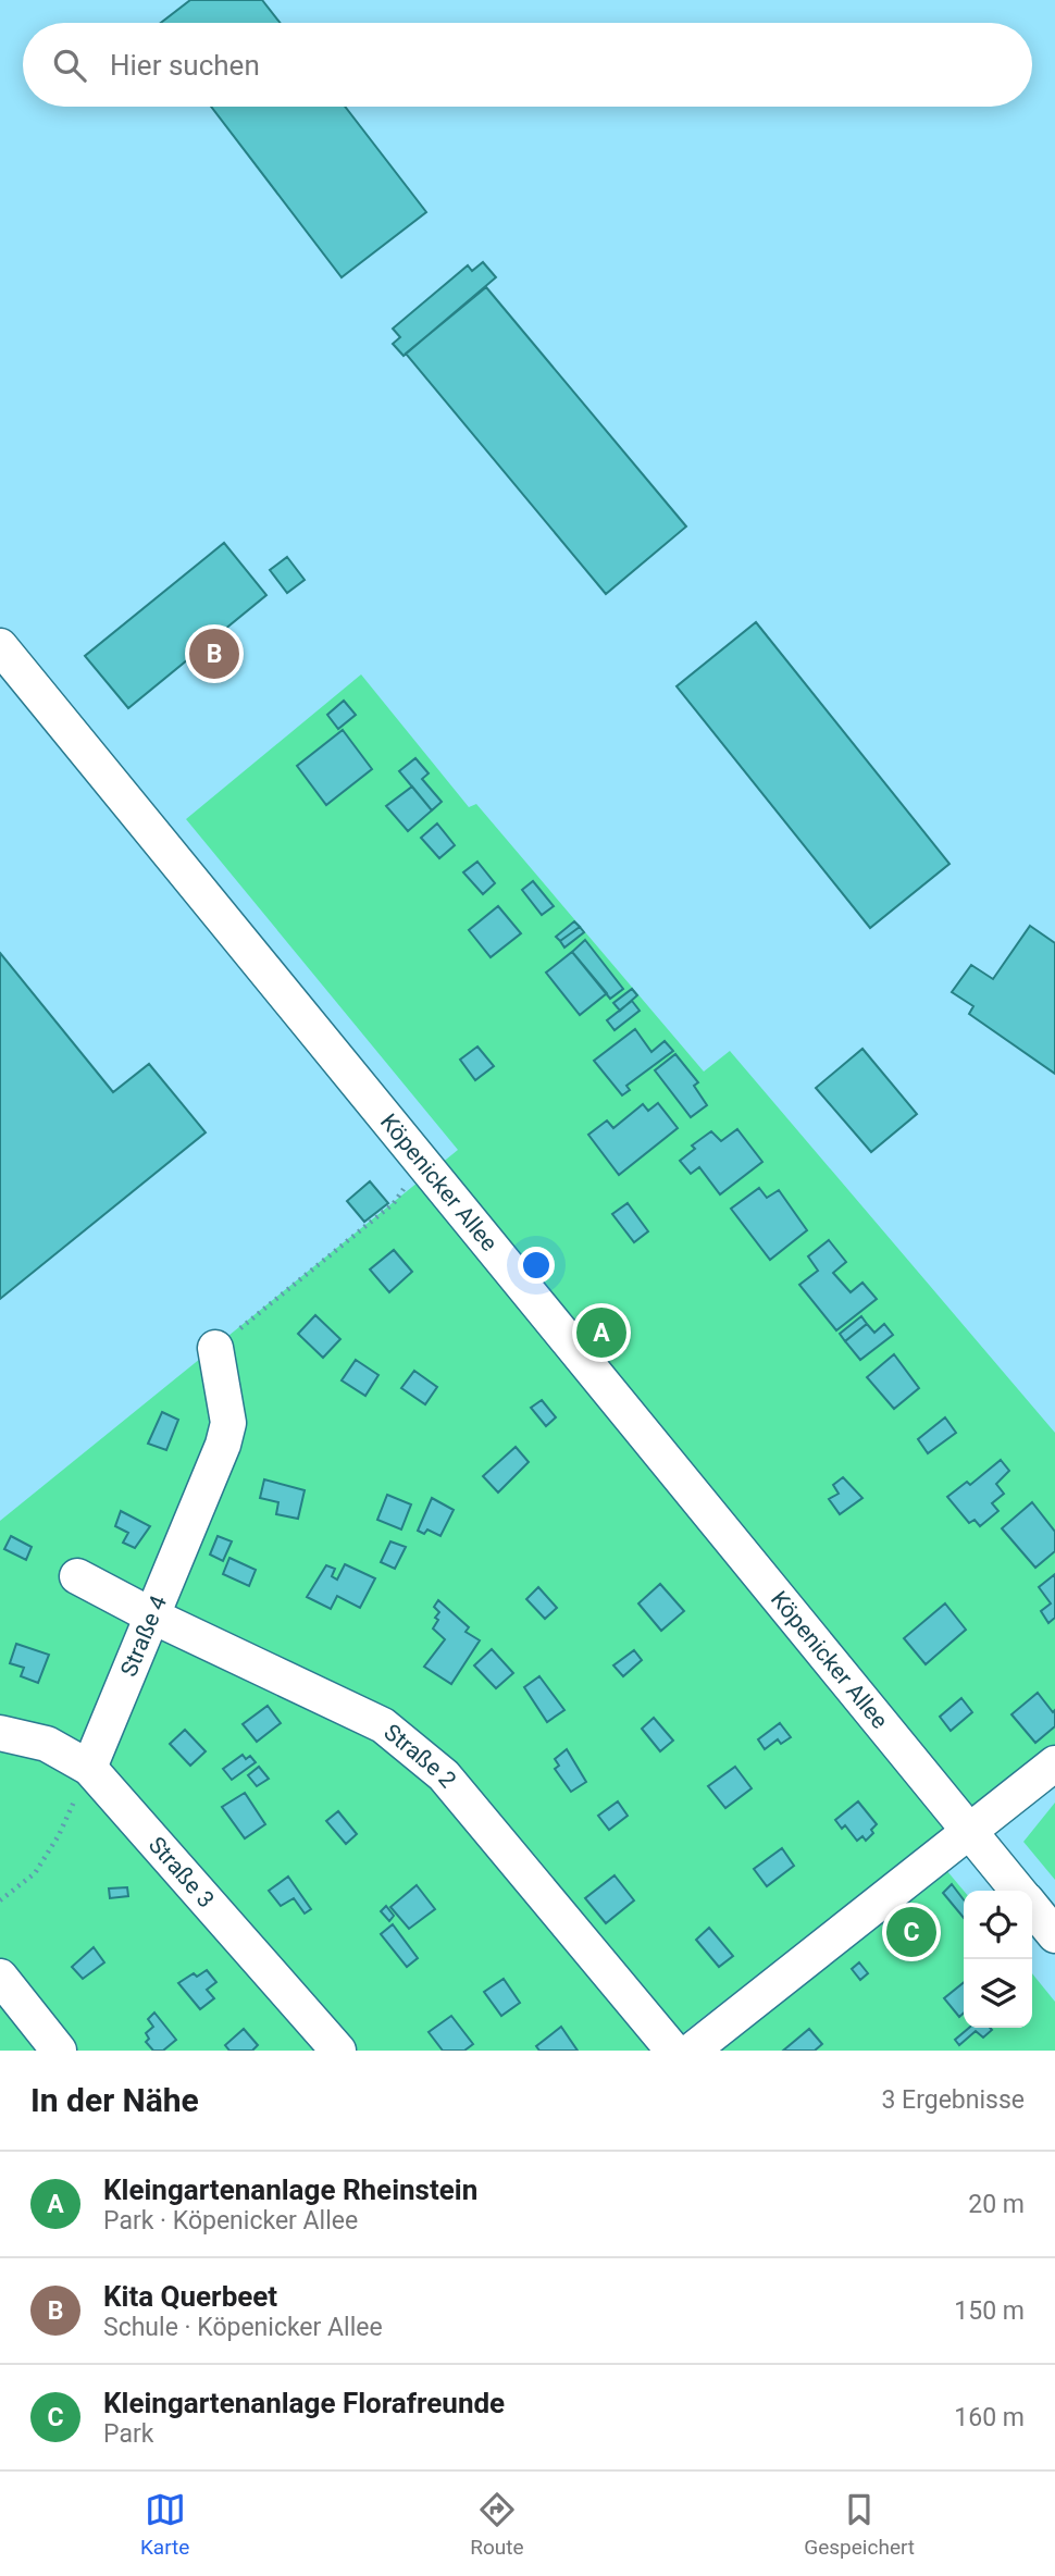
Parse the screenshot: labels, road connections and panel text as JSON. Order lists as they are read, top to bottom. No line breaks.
{"streets":{"street":["Köpenicker Allee","Straße 4","Straße 2","Straße 3"]},"crossings":[["Straße 4","Straße 2"],["Straße 4","Straße 3"]],"page":{"search":"Hier suchen","pins":["B","A","C"],"heading":["In der Nähe","3 Ergebnisse"],"list":[{"mark":"A","name":"Kleingartenanlage Rheinstein","note":"Park · Köpenicker Allee","value":"20 m"},{"mark":"B","name":"Kita Querbeet","note":"Schule · Köpenicker Allee","value":"150 m"},{"mark":"C","name":"Kleingartenanlage Florafreunde","note":"Park","value":"160 m"}],"nav":["Karte","Route","Gespeichert"]}}
